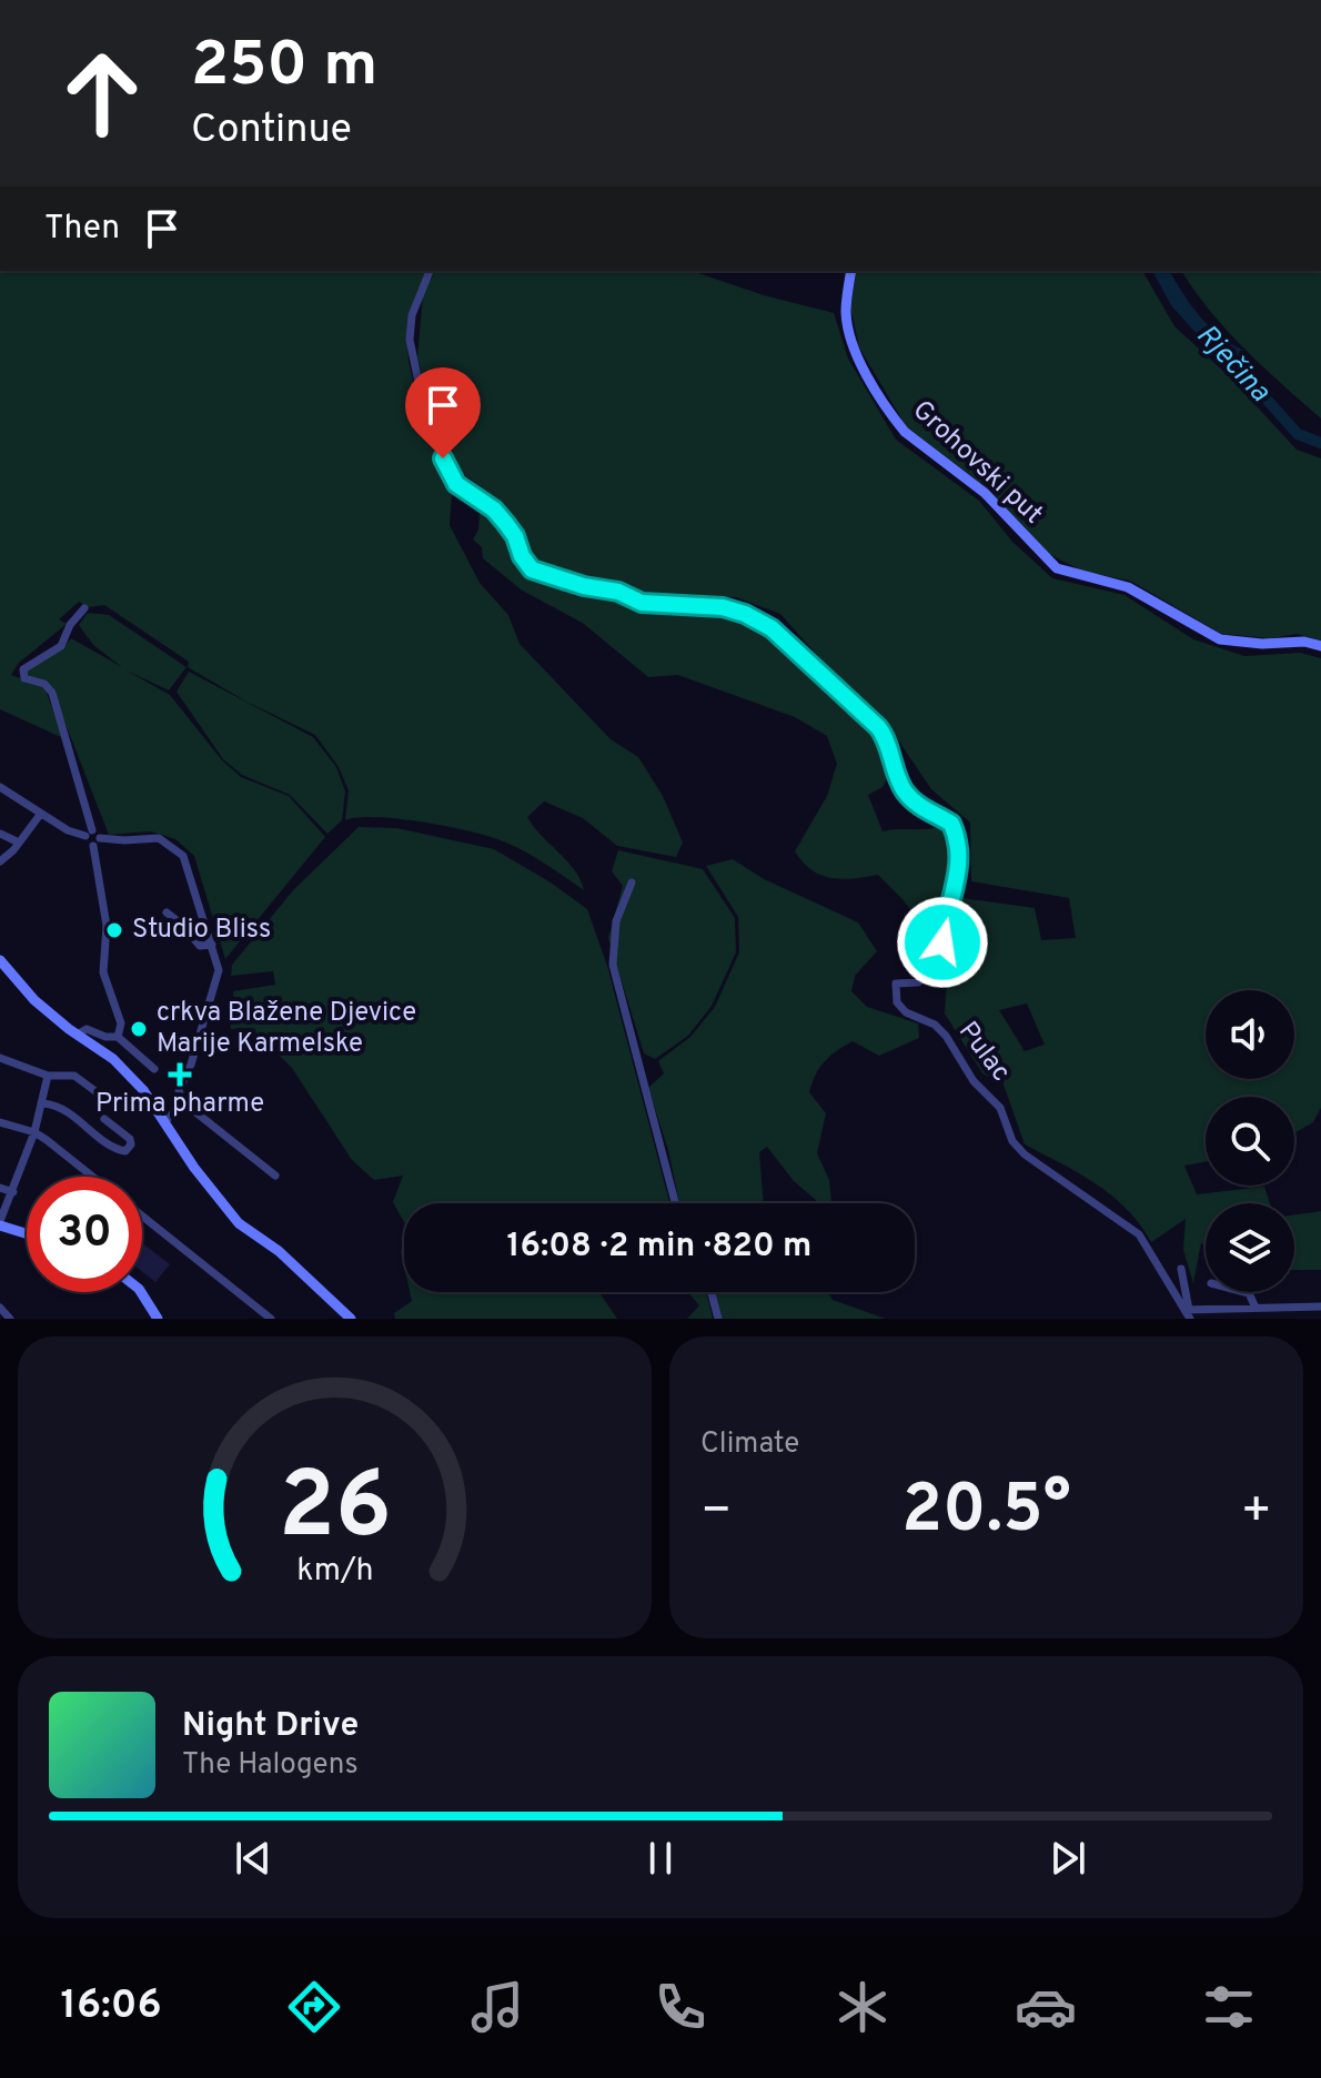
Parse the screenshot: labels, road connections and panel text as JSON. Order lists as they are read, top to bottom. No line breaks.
{"streets":{"main road":["Grohovski put"],"street":["Pulac"]},"water":["Rječina"],"places":{"other":["Studio Bliss","crkva Blažene Djevice Marije Karmelske"],"health":["Prima pharme"]},"page":{"turn":["250 m","Continue"],"then":"Then","limit":"30","trip":"16:08 · 2 min · 820 m","tile":"Climate","heat":["−","20.5°","+"],"song":["Night Drive","The Halogens"],"tabs":"16:06","gauge":["26","km/h"]}}
